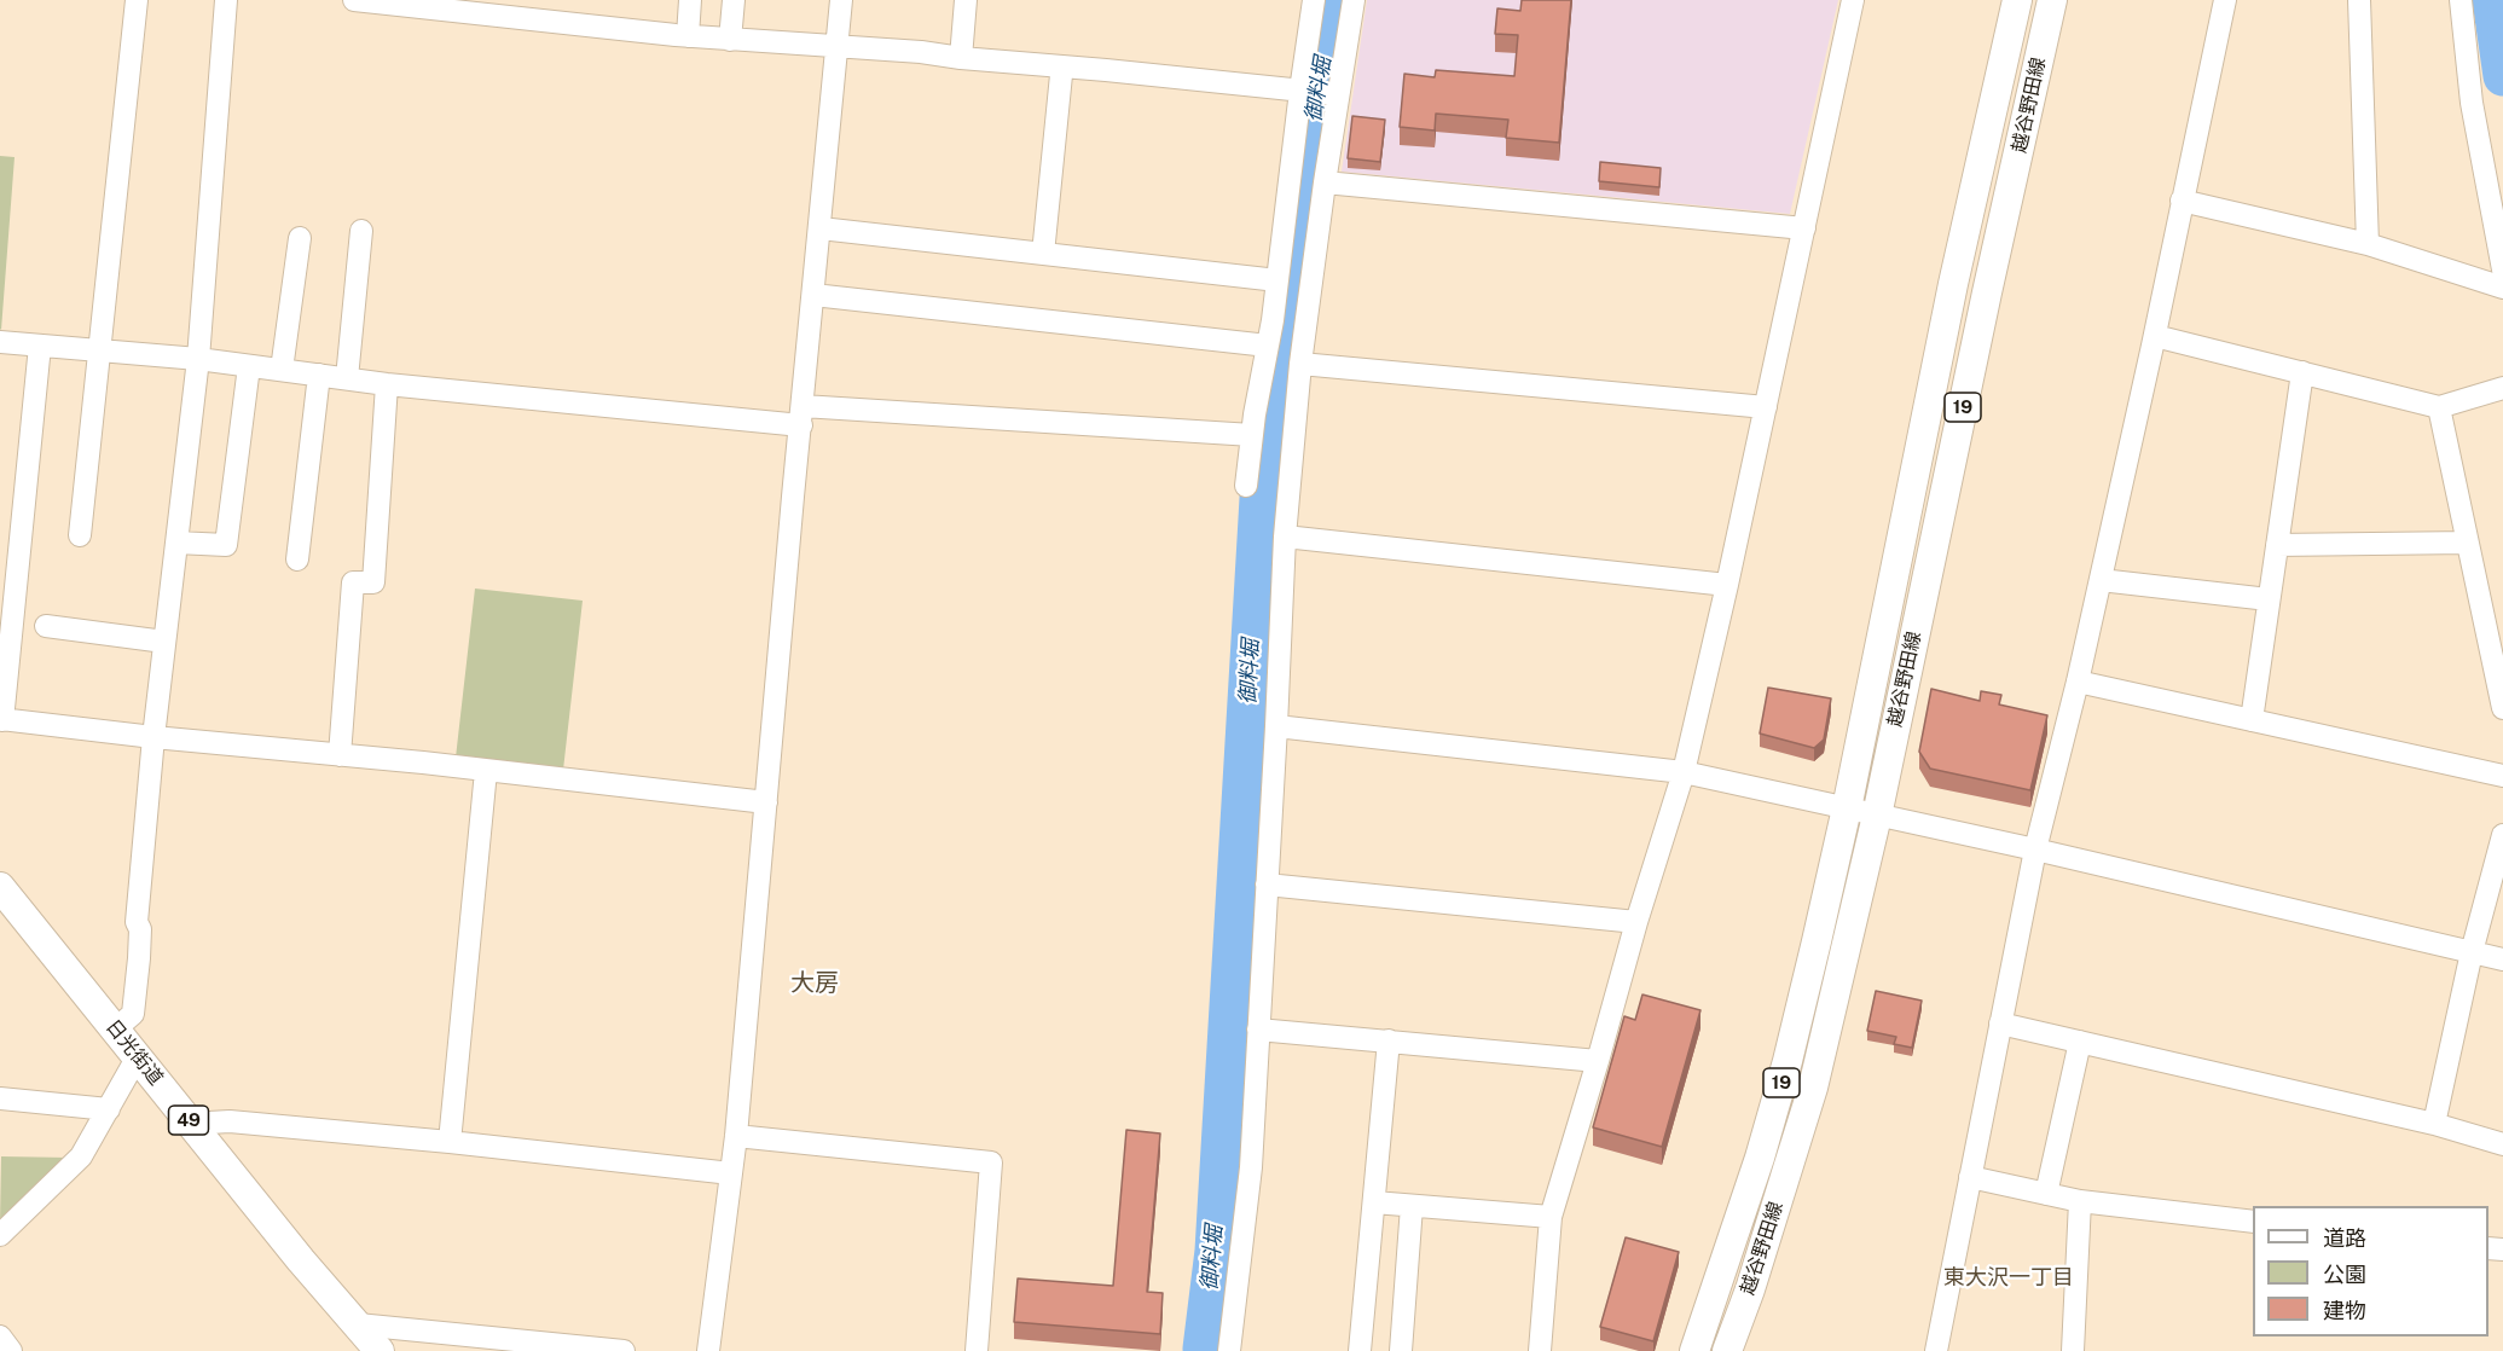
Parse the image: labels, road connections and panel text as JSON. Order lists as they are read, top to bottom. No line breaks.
{"streets":{"main road":["越谷野田線","19","日光街道","49"]},"districts":["大房","東大沢一丁目"],"water":["御料堀"],"legend":["道路","公園","建物"]}
